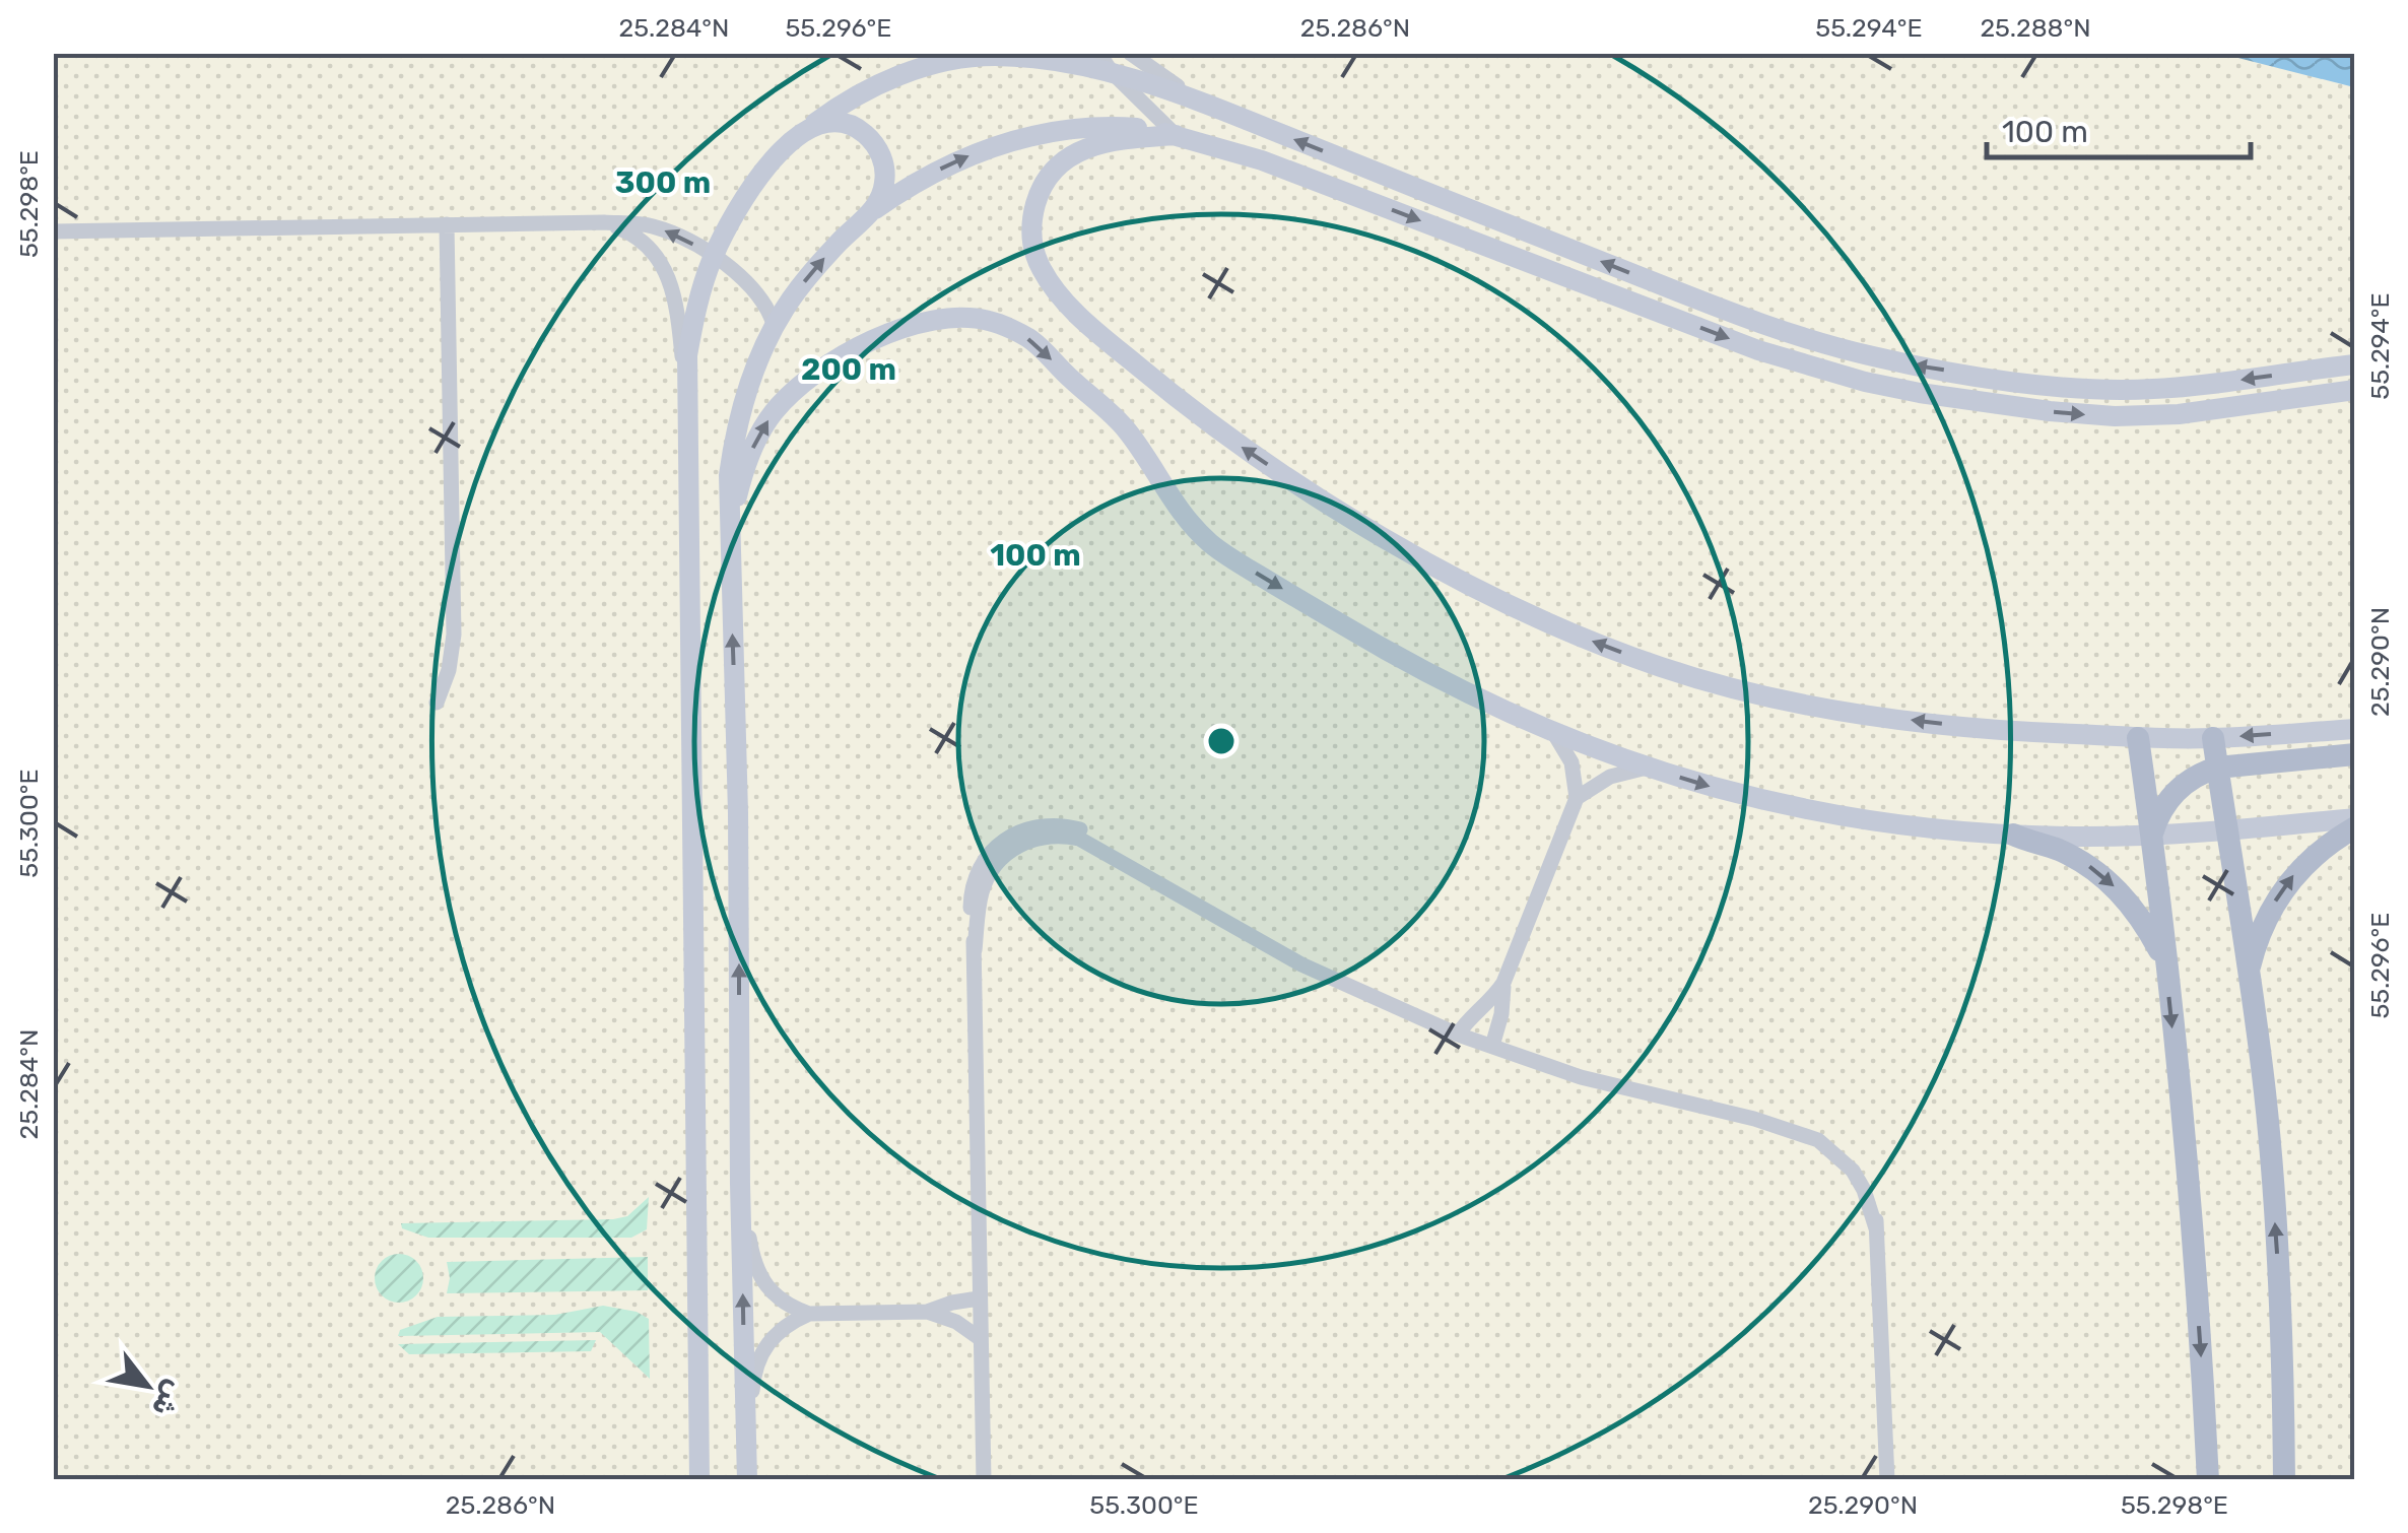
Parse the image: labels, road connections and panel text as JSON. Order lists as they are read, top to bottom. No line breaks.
{"scale_bar":"100 m","north":"bottom right","coordinates":["25.284°N","55.296°E","25.286°N","55.294°E","25.288°N","55.298°E","25.290°N","55.300°E"],"rings":["300 m","200 m","100 m"]}
